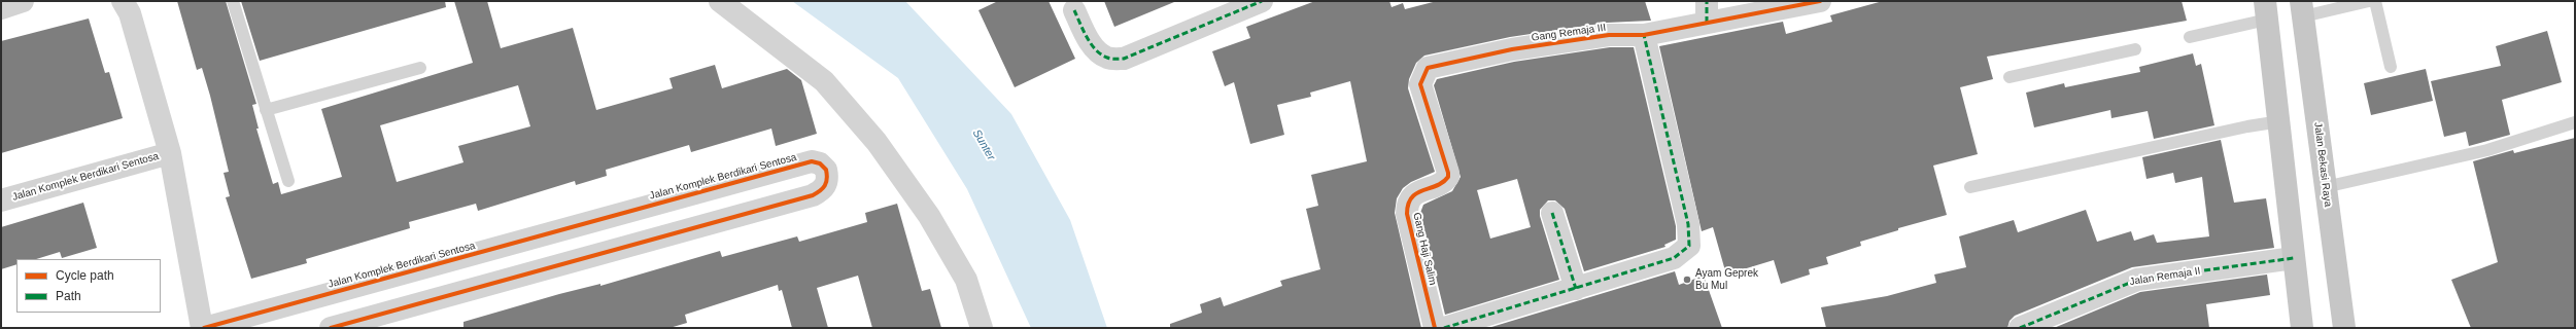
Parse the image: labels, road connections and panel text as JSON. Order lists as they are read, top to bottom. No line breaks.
{"streets":{"main road":["Jalan Bekasi Raya"],"street":["Gang Remaja III","Jalan Komplek Berdikari Sentosa","Gang Haji Salim","Jalan Remaja II"]},"crossings":[["Gang Remaja III","Gang Haji Salim"]],"water":["Sunter"],"places":["Ayam Geprek Bu Mul"],"legend":["Cycle path","Path"]}
